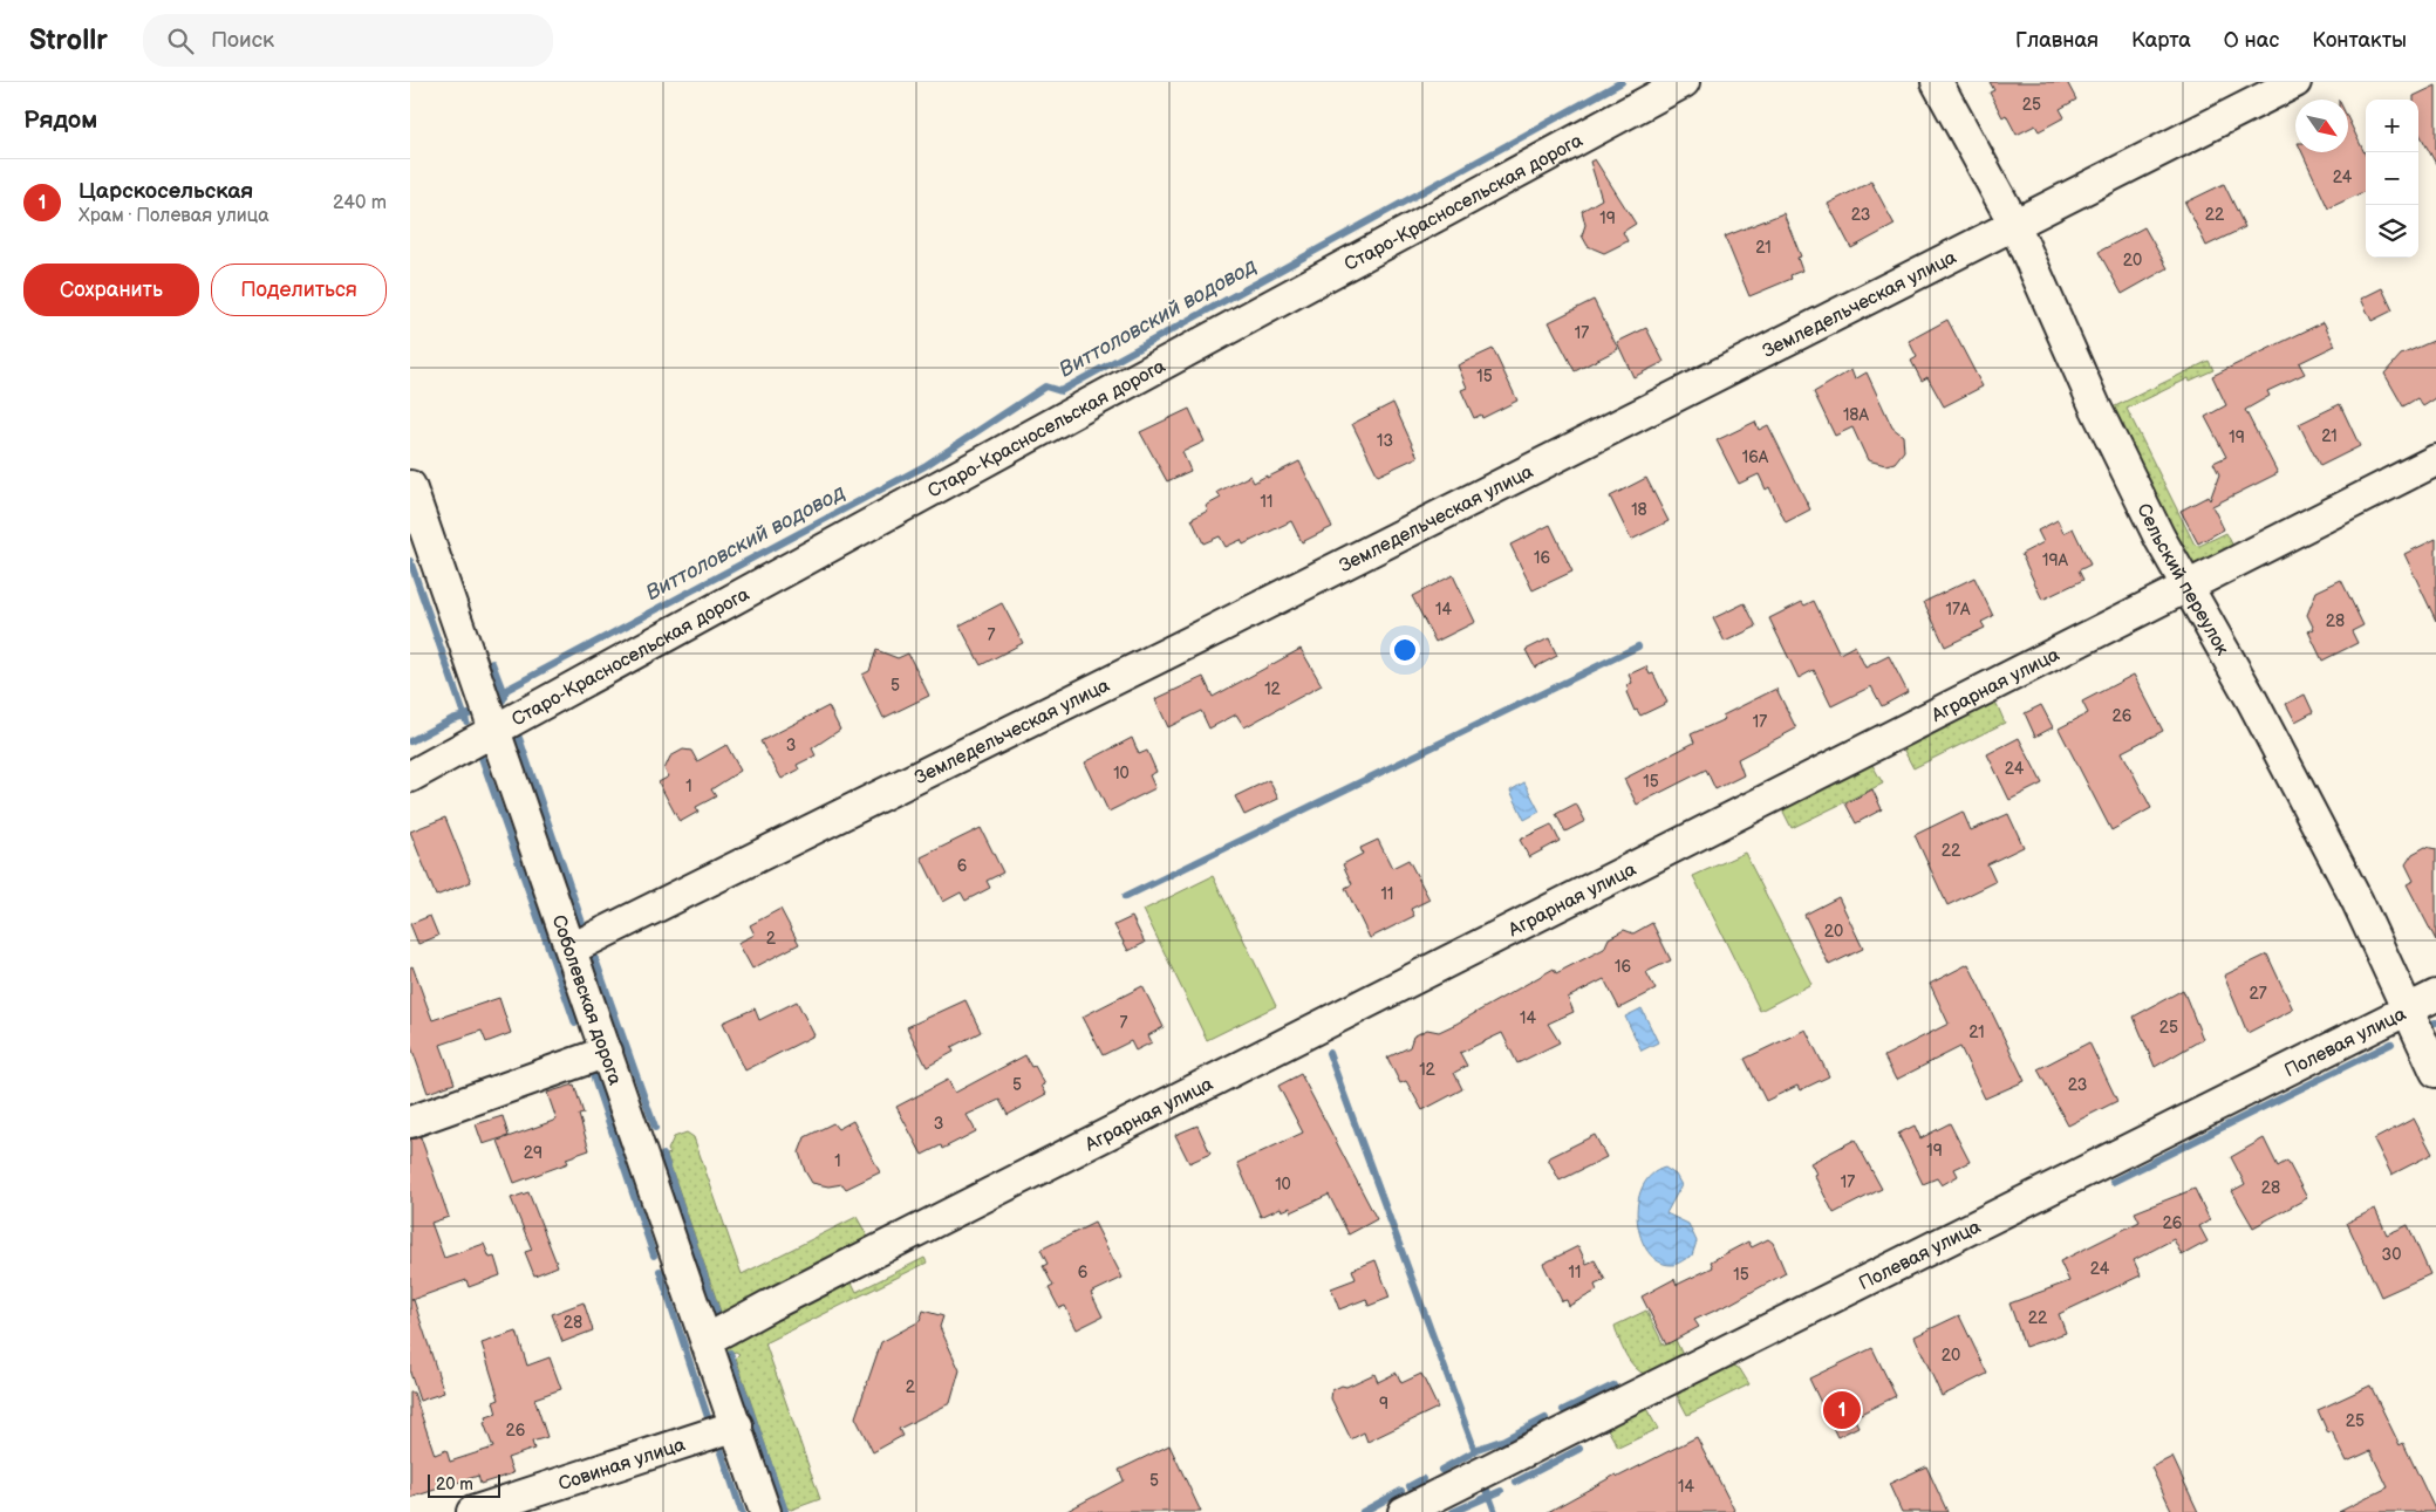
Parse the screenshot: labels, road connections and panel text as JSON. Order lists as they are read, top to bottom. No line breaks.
{"streets":{"street":["Старо-Красносельская дорога","Земледельческая улица","Сельский переулок","Аграрная улица","Соболевская дорога","Полевая улица","Совиная улица"]},"crossings":[["Старо-Красносельская дорога","Соболевская дорога"],["Земледельческая улица","Сельский переулок"],["Земледельческая улица","Соболевская дорога"],["Сельский переулок","Аграрная улица"],["Сельский переулок","Полевая улица"],["Аграрная улица","Соболевская дорога"],["Соболевская дорога","Совиная улица"]],"water":["Виттоловский водовод"],"house_numbers":["25","24","23","22","19","21","20","17","15","18А","21","19","13","16А","11","18","16","19А","14","17А","28","7","5","12","26","17","3","24","10","15","1","22","6","11","20","2","16","27","14","7","25","21","12","5","23","3","19","29","1","17","10","28","26","30","24","6","11","15","22","28","20","2","9","25","26","5","14"],"scale_bar":"20 m","north":"bottom right","page":{"header":"Strollr","search":"Поиск","nav":["Главная","Карта","О нас","Контакты"],"heading":"Рядом","map_buttons":["+","−"],"list":[{"mark":"1","name":"Царскосельская","note":"Храм · Полевая улица","value":"240 m"}],"buttons":["Сохранить","Поделиться"],"pins":"1","scale":"20 m"}}
